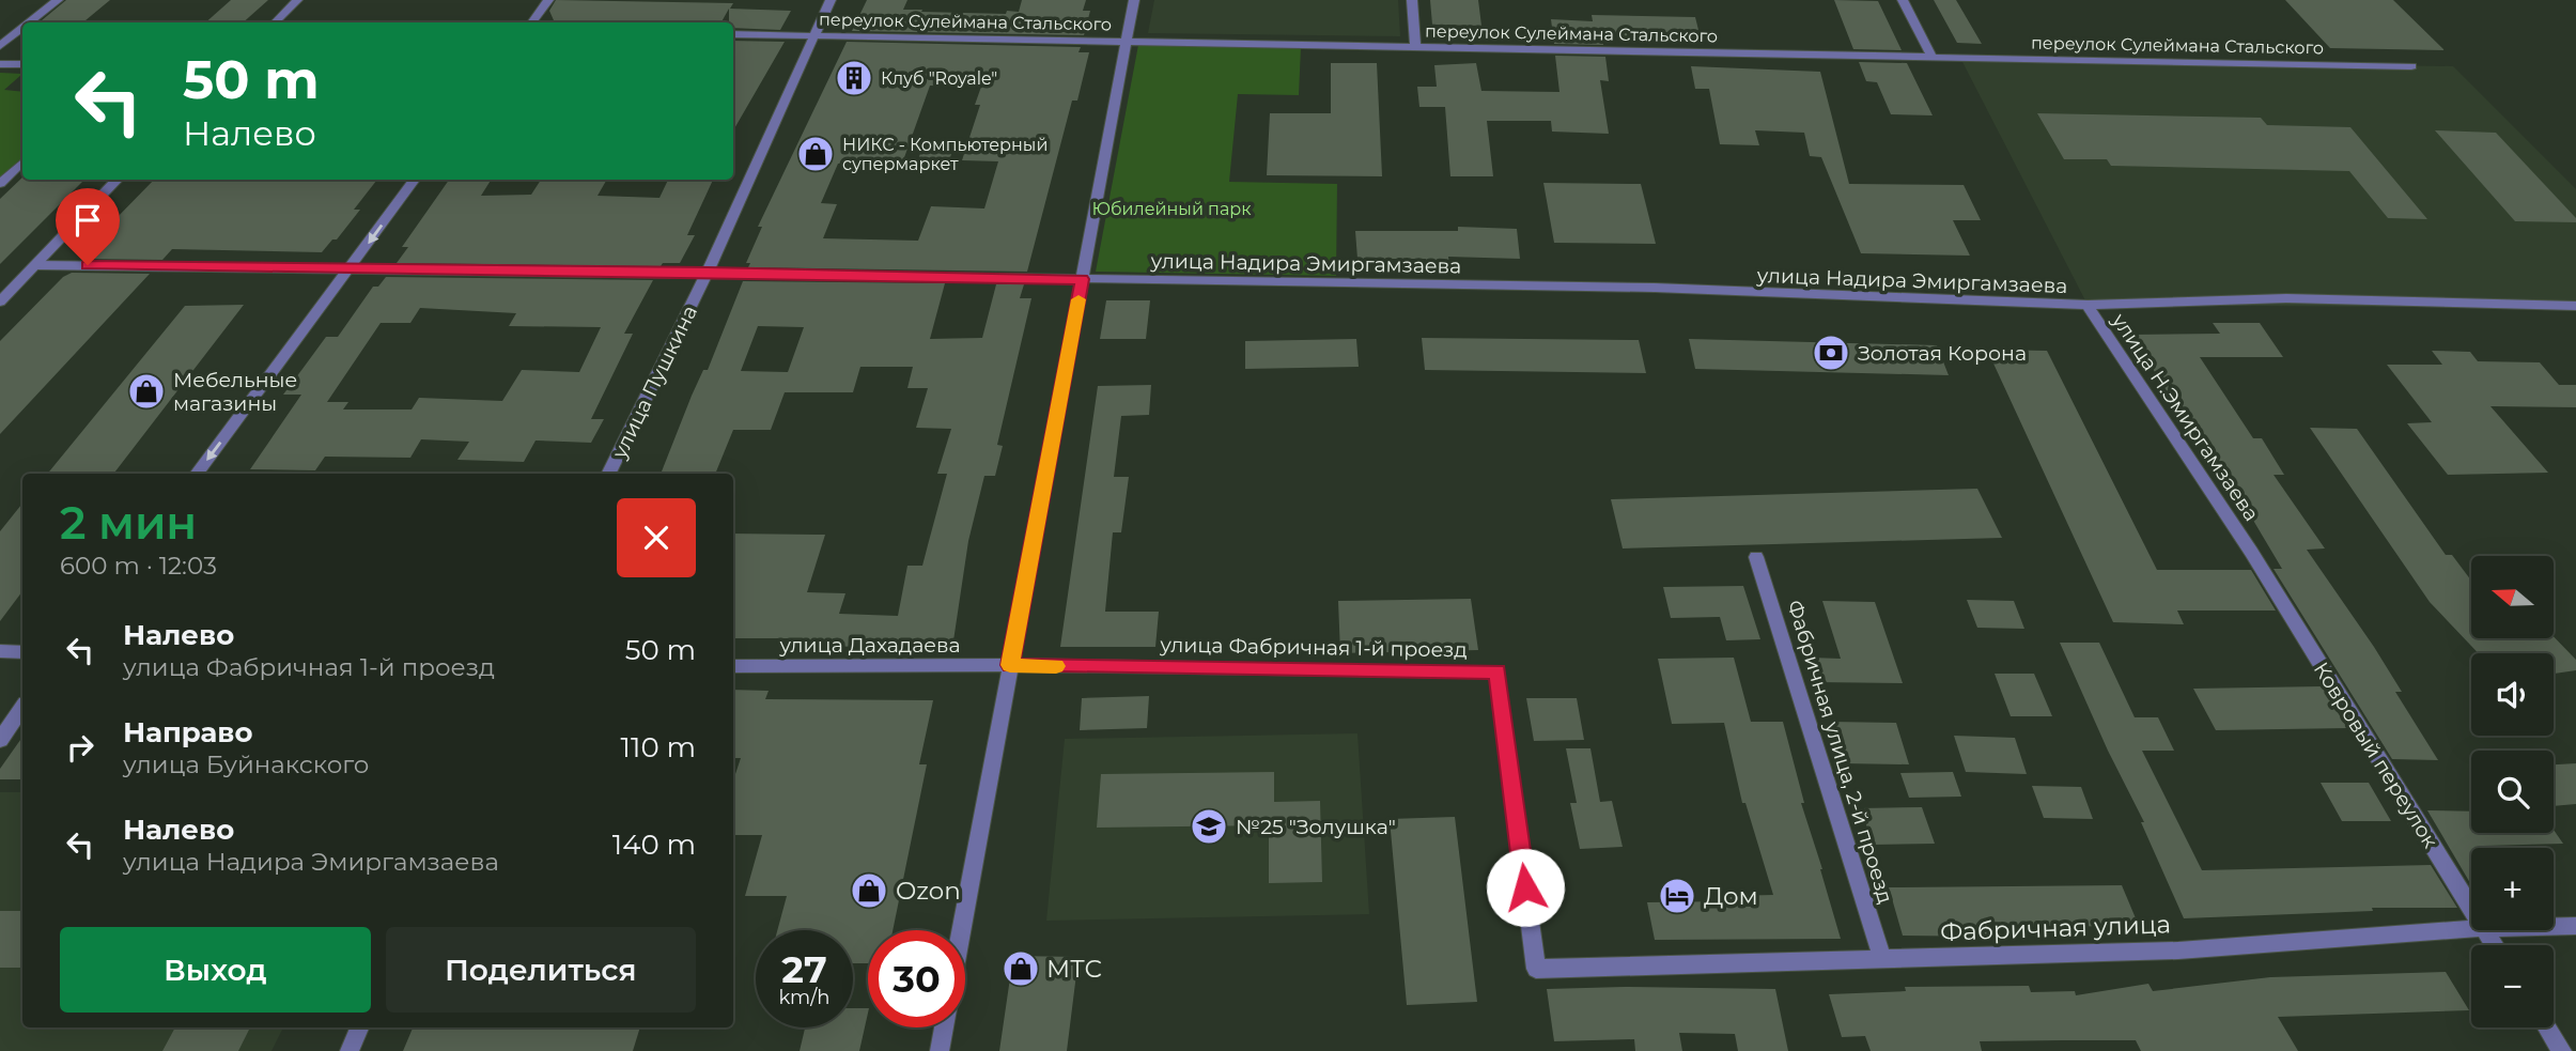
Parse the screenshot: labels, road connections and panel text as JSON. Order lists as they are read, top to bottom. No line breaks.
{"streets":{"street":["переулок Сулеймана Стальского","улица Надира Эмиргамзаева","улица Пушкина","улица Н.Эмиргамзаева","улица Дахадаева","улица Фабричная 1-й проезд","Фабричная улица, 2-й проезд","Ковровый переулок","Фабричная улица"]},"crossings":[["переулок Сулеймана Стальского","улица Пушкина"],["улица Надира Эмиргамзаева","улица Пушкина"],["улица Надира Эмиргамзаева","улица Н.Эмиргамзаева"],["улица Н.Эмиргамзаева","Ковровый переулок"],["улица Дахадаева","улица Фабричная 1-й проезд"],["улица Фабричная 1-й проезд","Фабричная улица"],["Фабричная улица, 2-й проезд","Фабричная улица"]],"parks":["Юбилейный парк"],"places":{"building":["Клуб \"Royale\""],"shop":["НИКС - Компьютерный супермаркет","Мебельные магазины","Ozon","МТС"],"bank":["Золотая Корона"],"school or university":["№25 \"Золушка\""],"hotel":["Дом"]},"north":"left","page":{"turn":["50 m","Налево"],"heading":["2 мин","600 m · 12:03"],"map_buttons":["+","−"],"list":[{"name":"Налево","note":"улица Фабричная 1-й проезд","value":"50 m"},{"name":"Направо","note":"улица Буйнакского","value":"110 m"},{"name":"Налево","note":"улица Надира Эмиргамзаева","value":"140 m"}],"buttons":["Выход","Поделиться"],"speed":"27 km/h","limit":"30"}}
